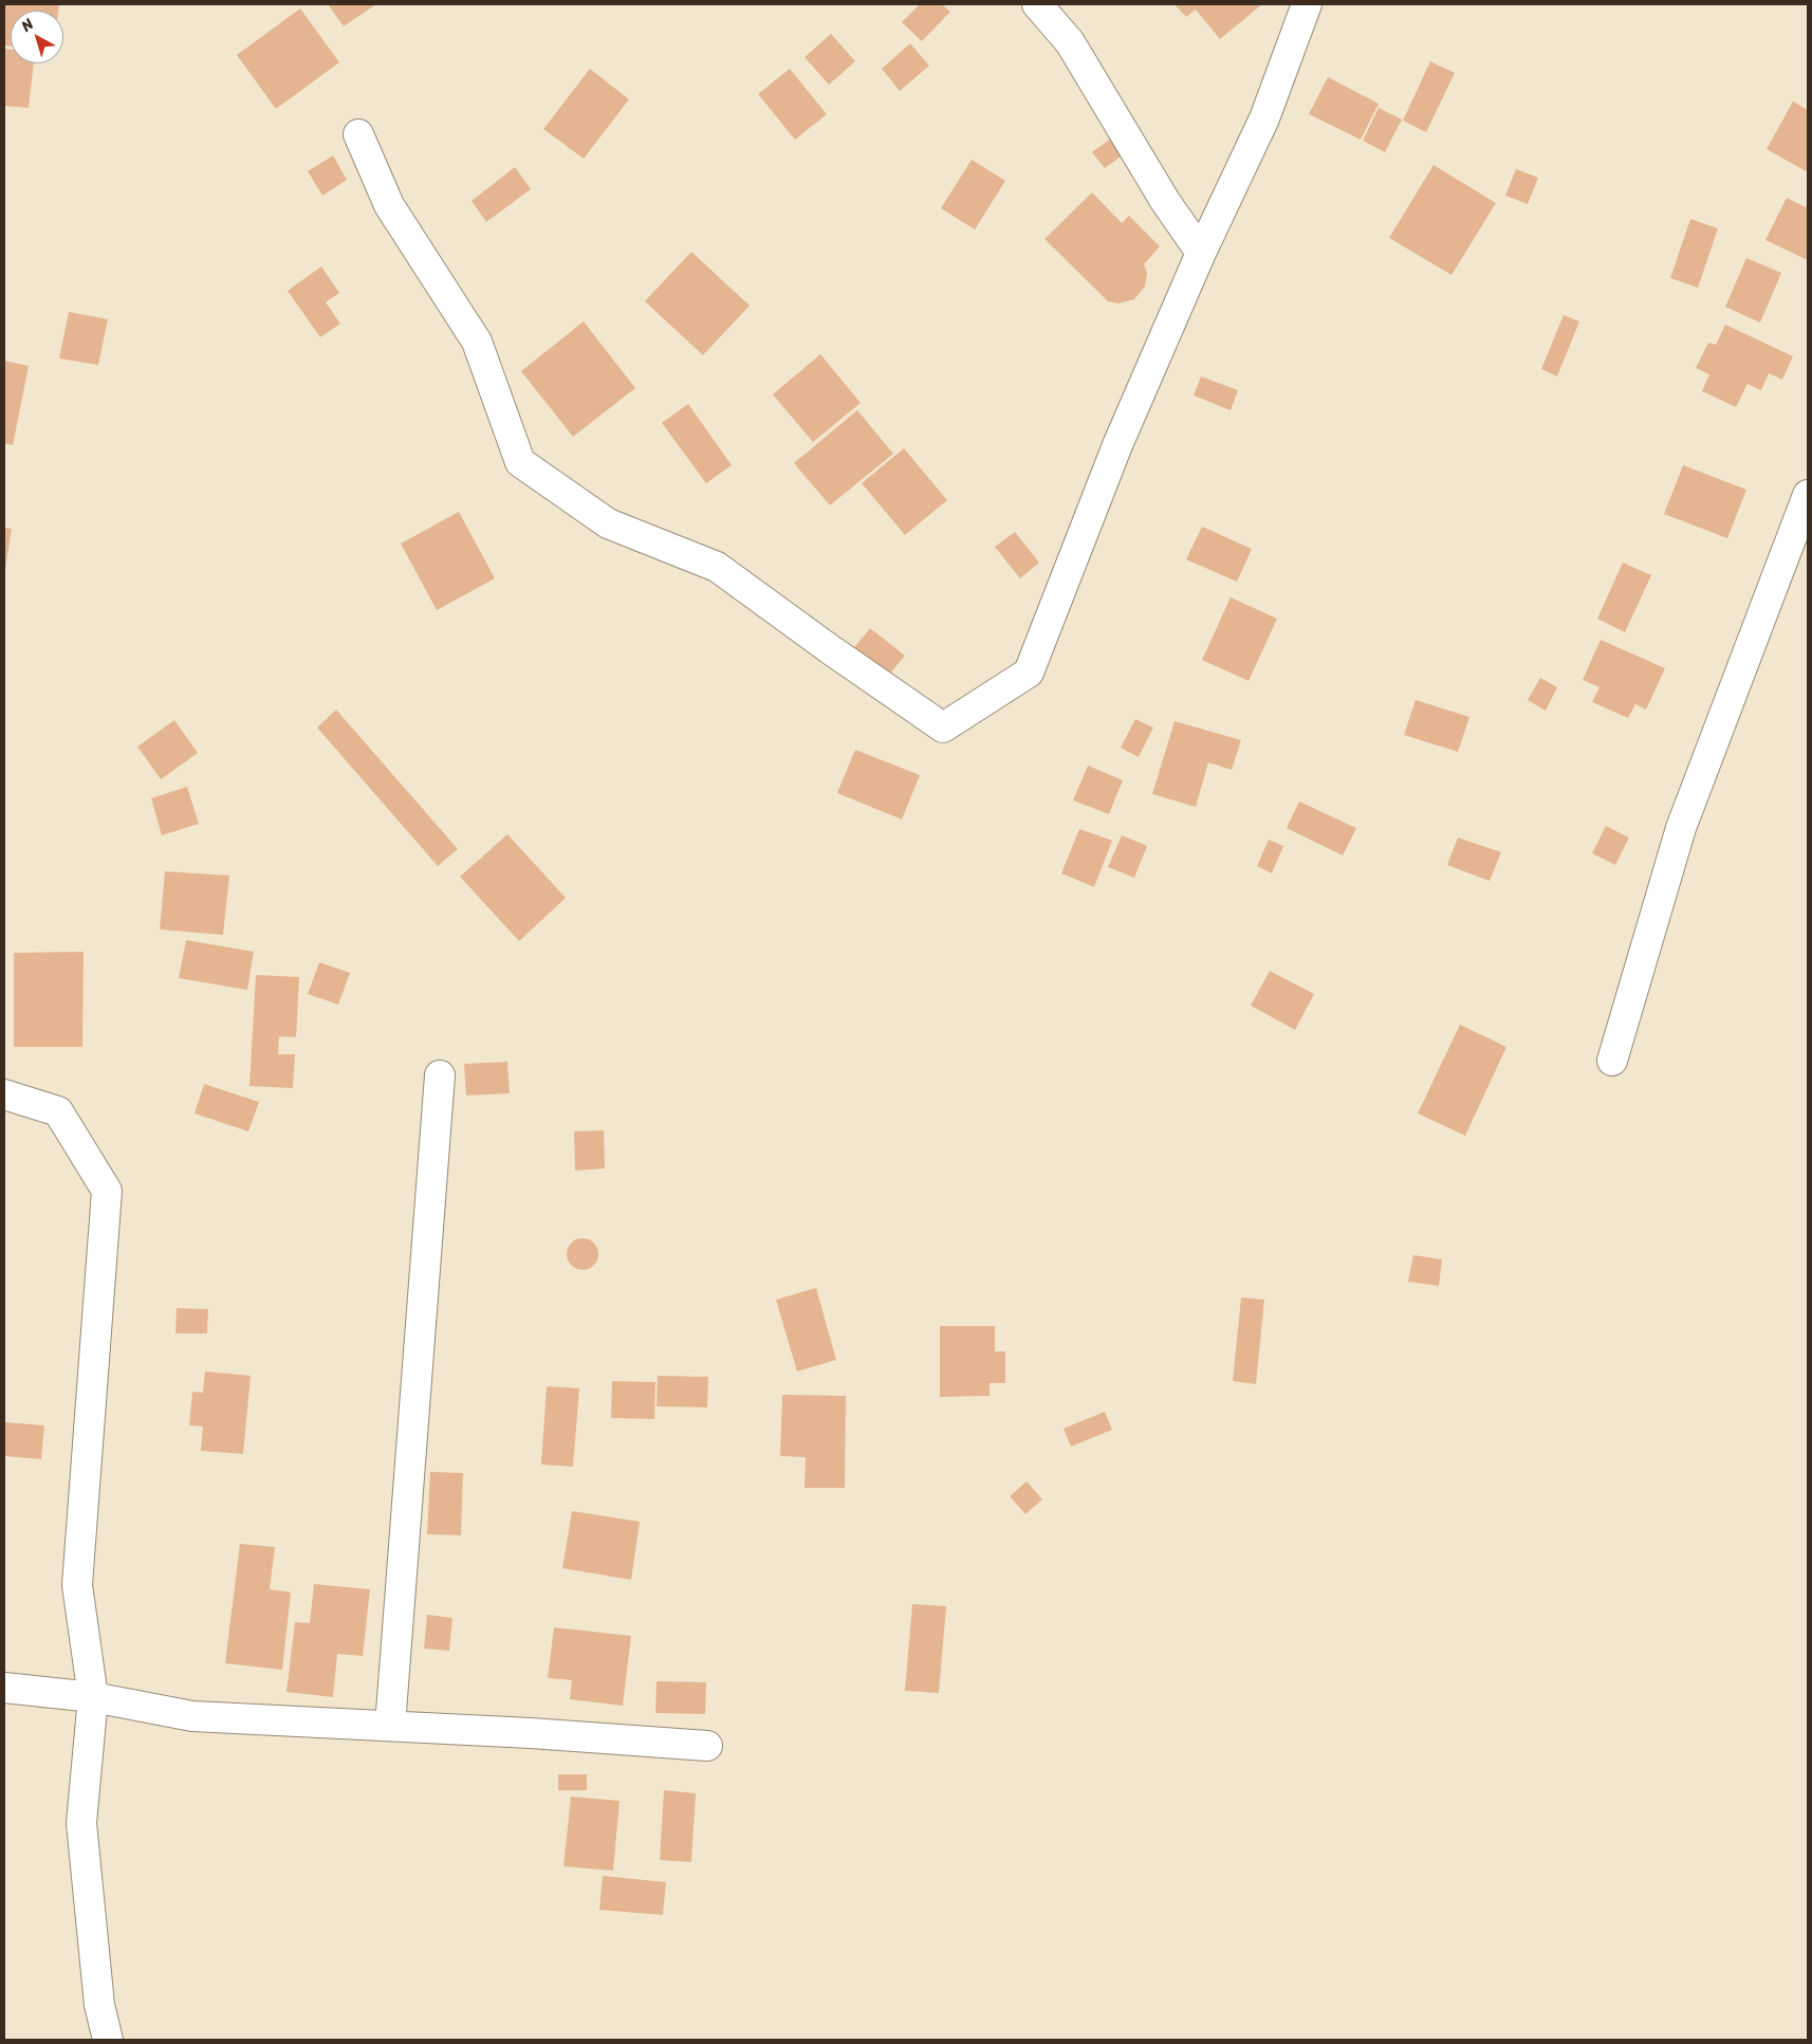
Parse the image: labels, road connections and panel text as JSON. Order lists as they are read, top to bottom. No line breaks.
{"north":"top left"}
